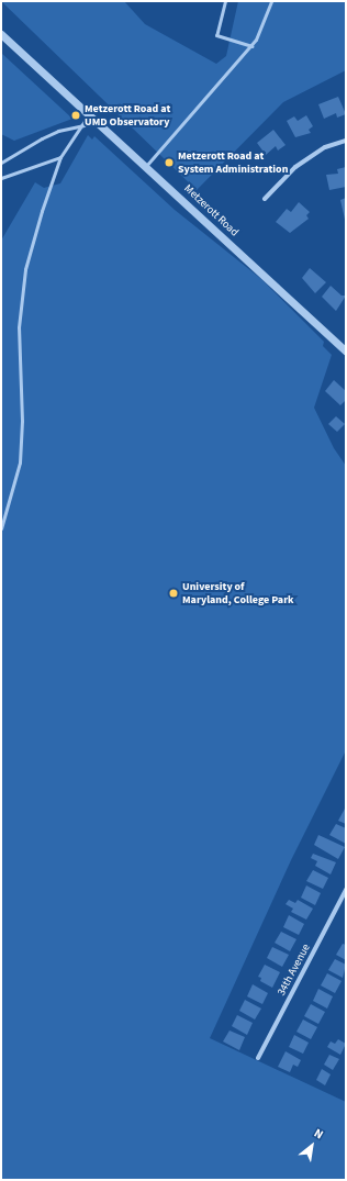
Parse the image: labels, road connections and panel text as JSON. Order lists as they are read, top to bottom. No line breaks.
{"streets":{"street":["Metzerott Road","34th Avenue"]},"places":["Metzerott Road at UMD Observatory","Metzerott Road at System Administration","University of Maryland, College Park"],"north":"top right"}
